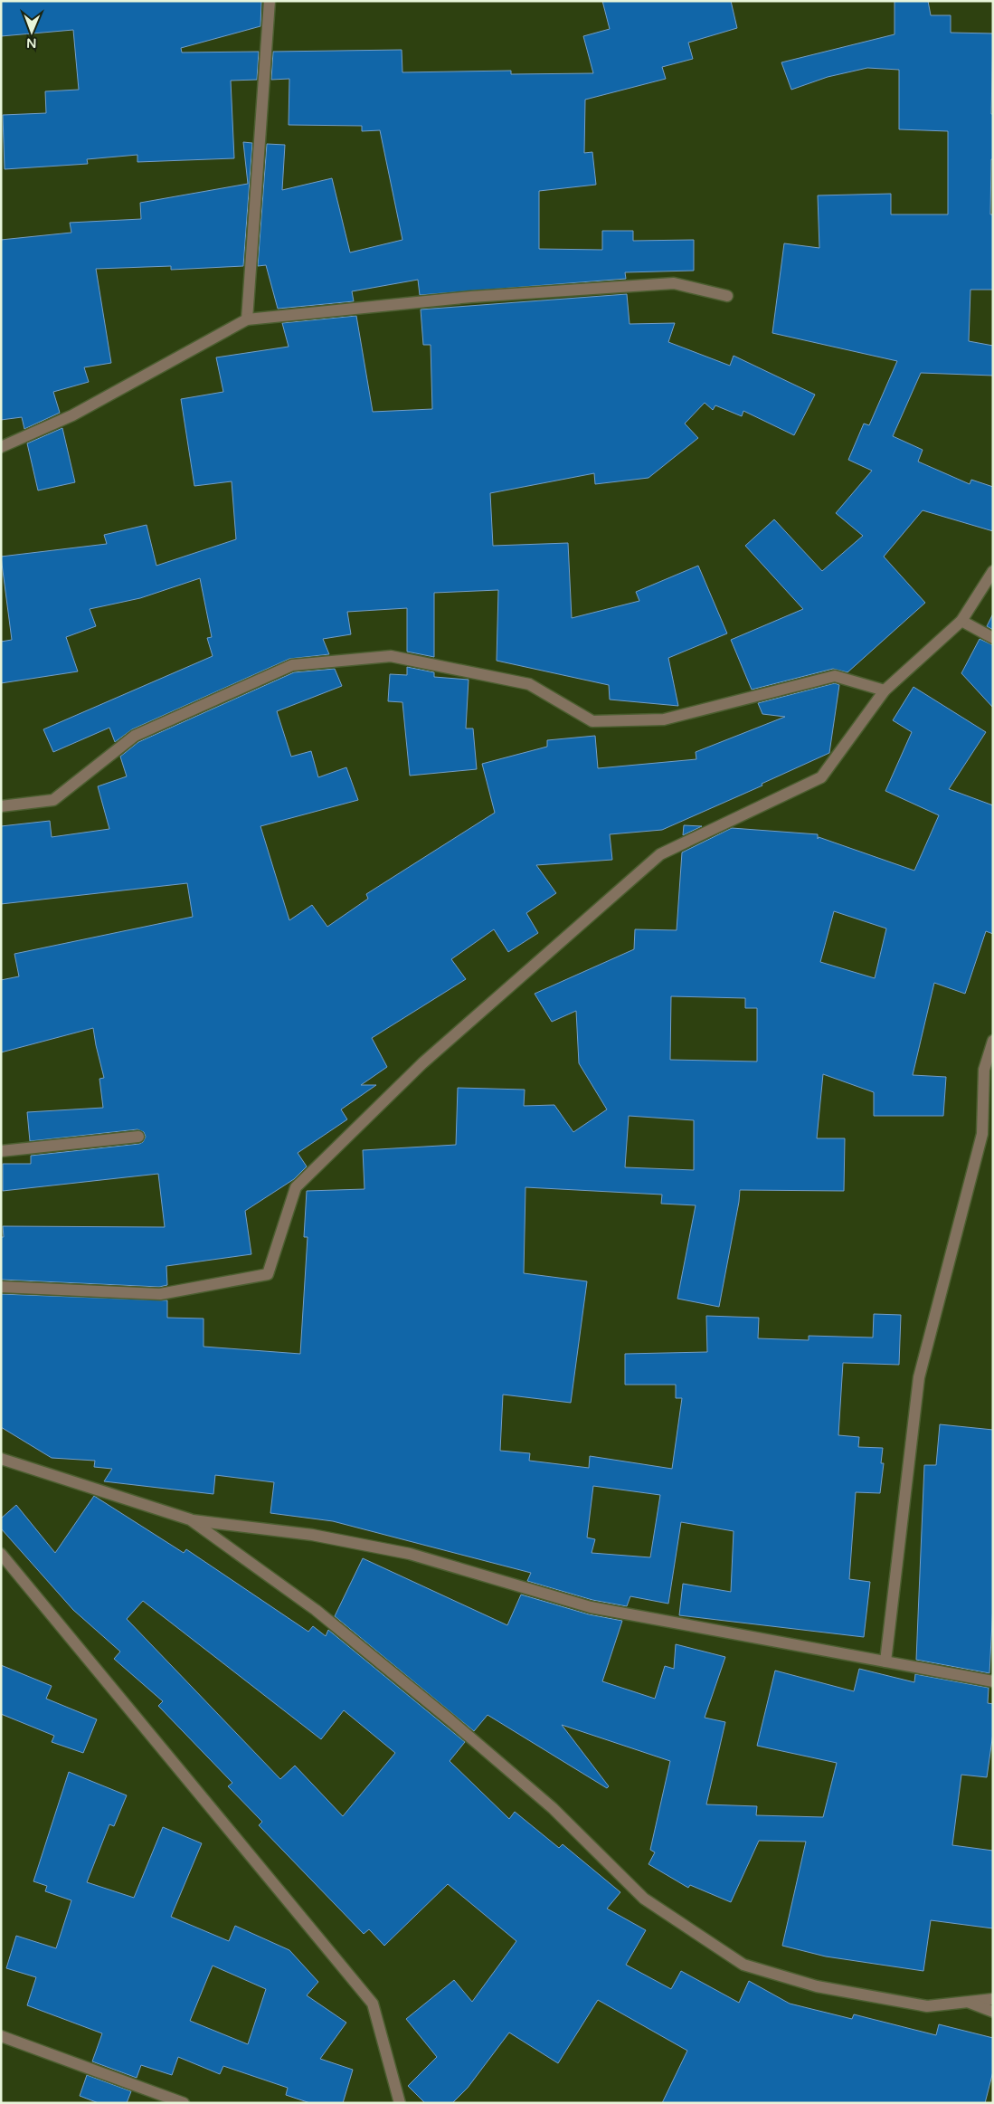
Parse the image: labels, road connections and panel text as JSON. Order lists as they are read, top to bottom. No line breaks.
{"north":"bottom"}
